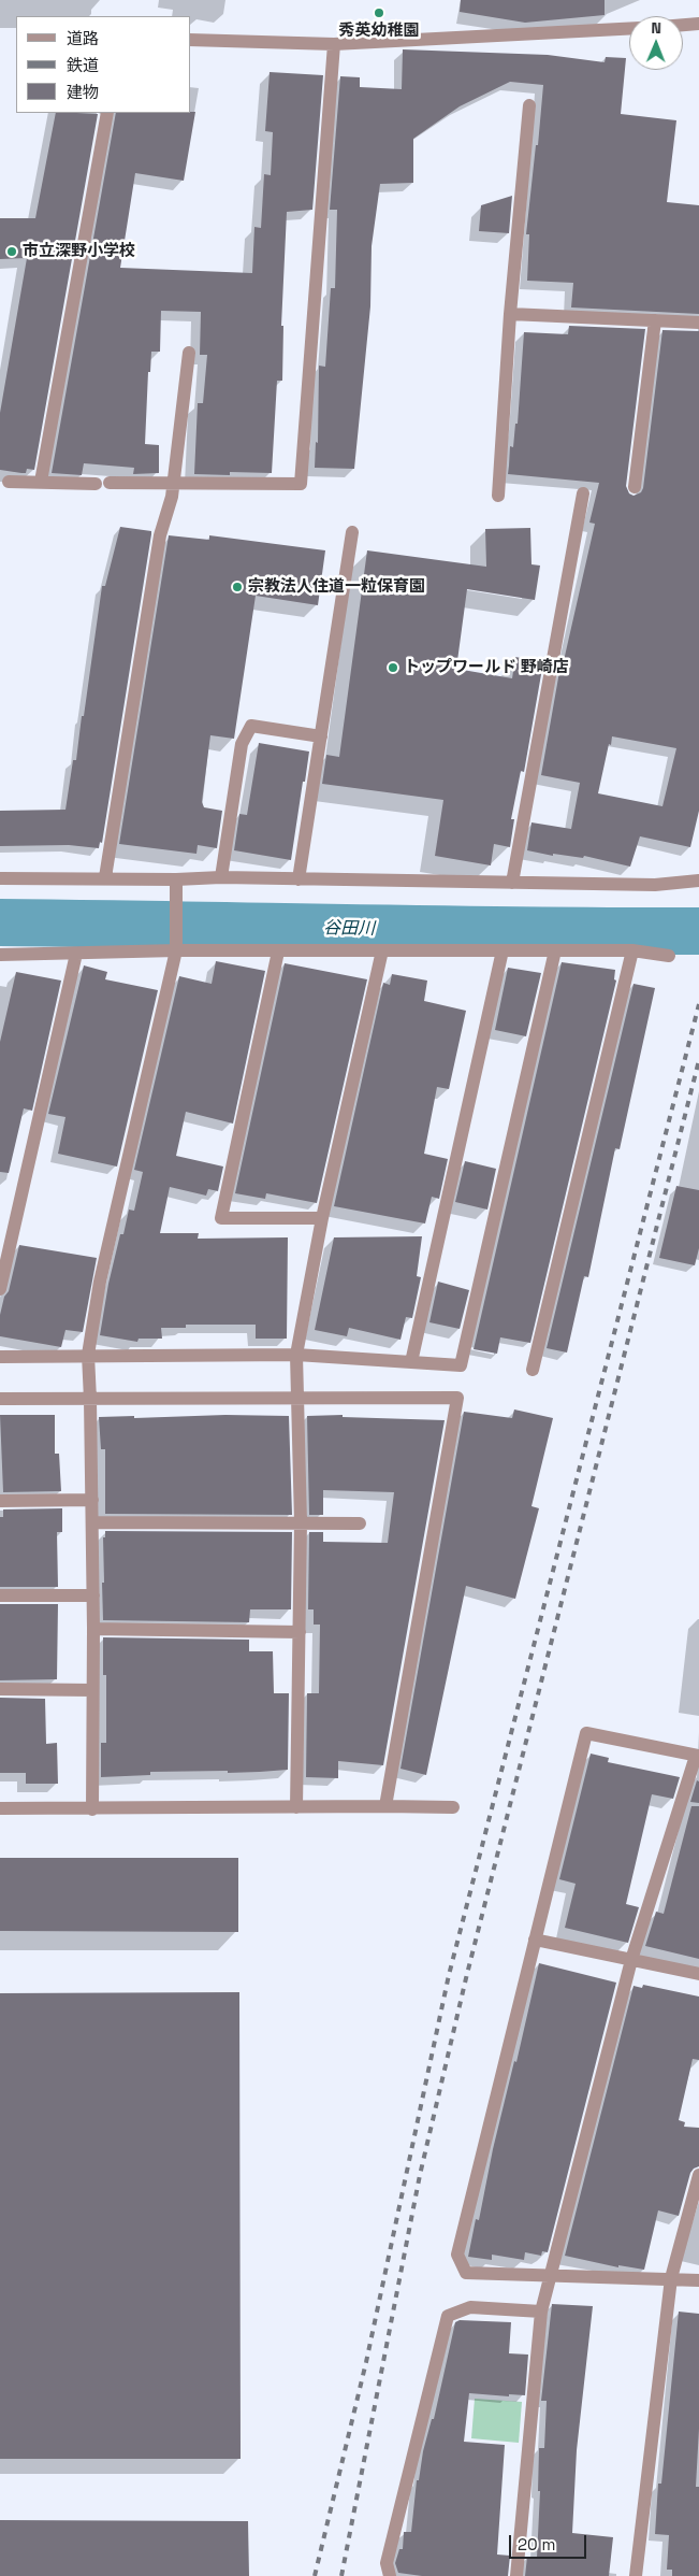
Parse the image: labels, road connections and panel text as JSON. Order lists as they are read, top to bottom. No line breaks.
{"water":["谷田川"],"places":["秀英幼稚園","市立深野小学校","宗教法人住道一粒保育園","トップワールド 野崎店"],"legend":["道路","鉄道","建物"],"scale_bar":"20 m","north":"top"}
